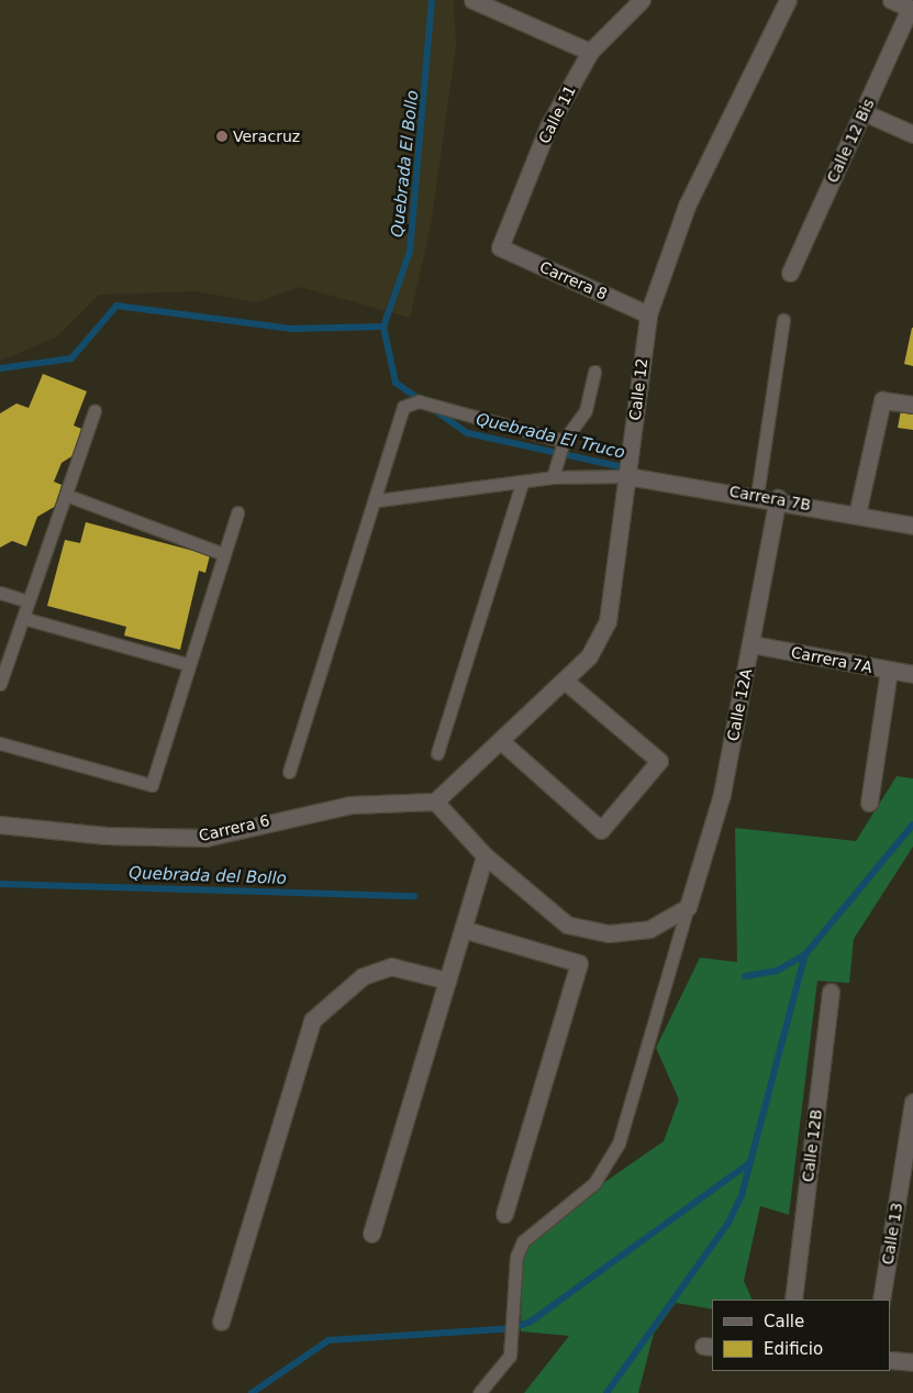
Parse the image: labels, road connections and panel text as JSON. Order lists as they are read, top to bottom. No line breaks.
{"streets":{"street":["Calle 11","Calle 12 Bis","Carrera 8","Calle 12","Carrera 7B","Carrera 7A","Calle 12A","Carrera 6","Calle 12B","Calle 13"]},"crossings":[["Calle 11","Carrera 8"],["Carrera 8","Calle 12"],["Calle 12","Carrera 7B"],["Calle 12","Carrera 6"],["Carrera 7B","Calle 12A"],["Carrera 7A","Calle 12A"]],"water":["Quebrada El Bollo","Quebrada El Truco","Quebrada del Bollo"],"places":["Veracruz"],"legend":["Calle","Edificio"]}
